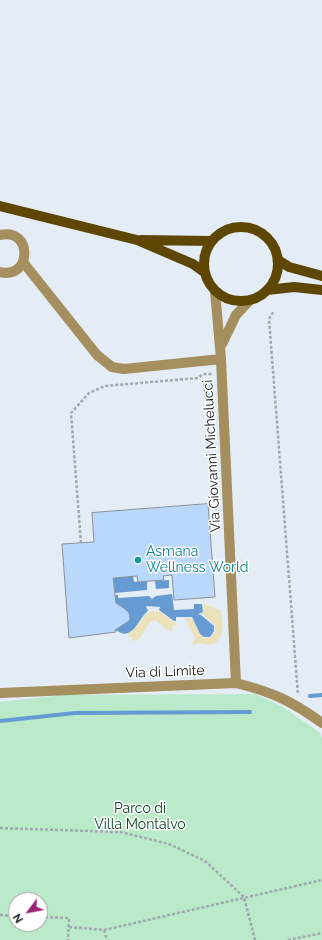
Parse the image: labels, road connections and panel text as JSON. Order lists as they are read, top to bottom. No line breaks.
{"streets":{"street":["Via Giovanni Michelucci","Via di Limite"]},"crossings":[["Via Giovanni Michelucci","Via di Limite"]],"parks":["Parco di Villa Montalvo"],"places":["Asmana Wellness World"],"north":"bottom left"}
